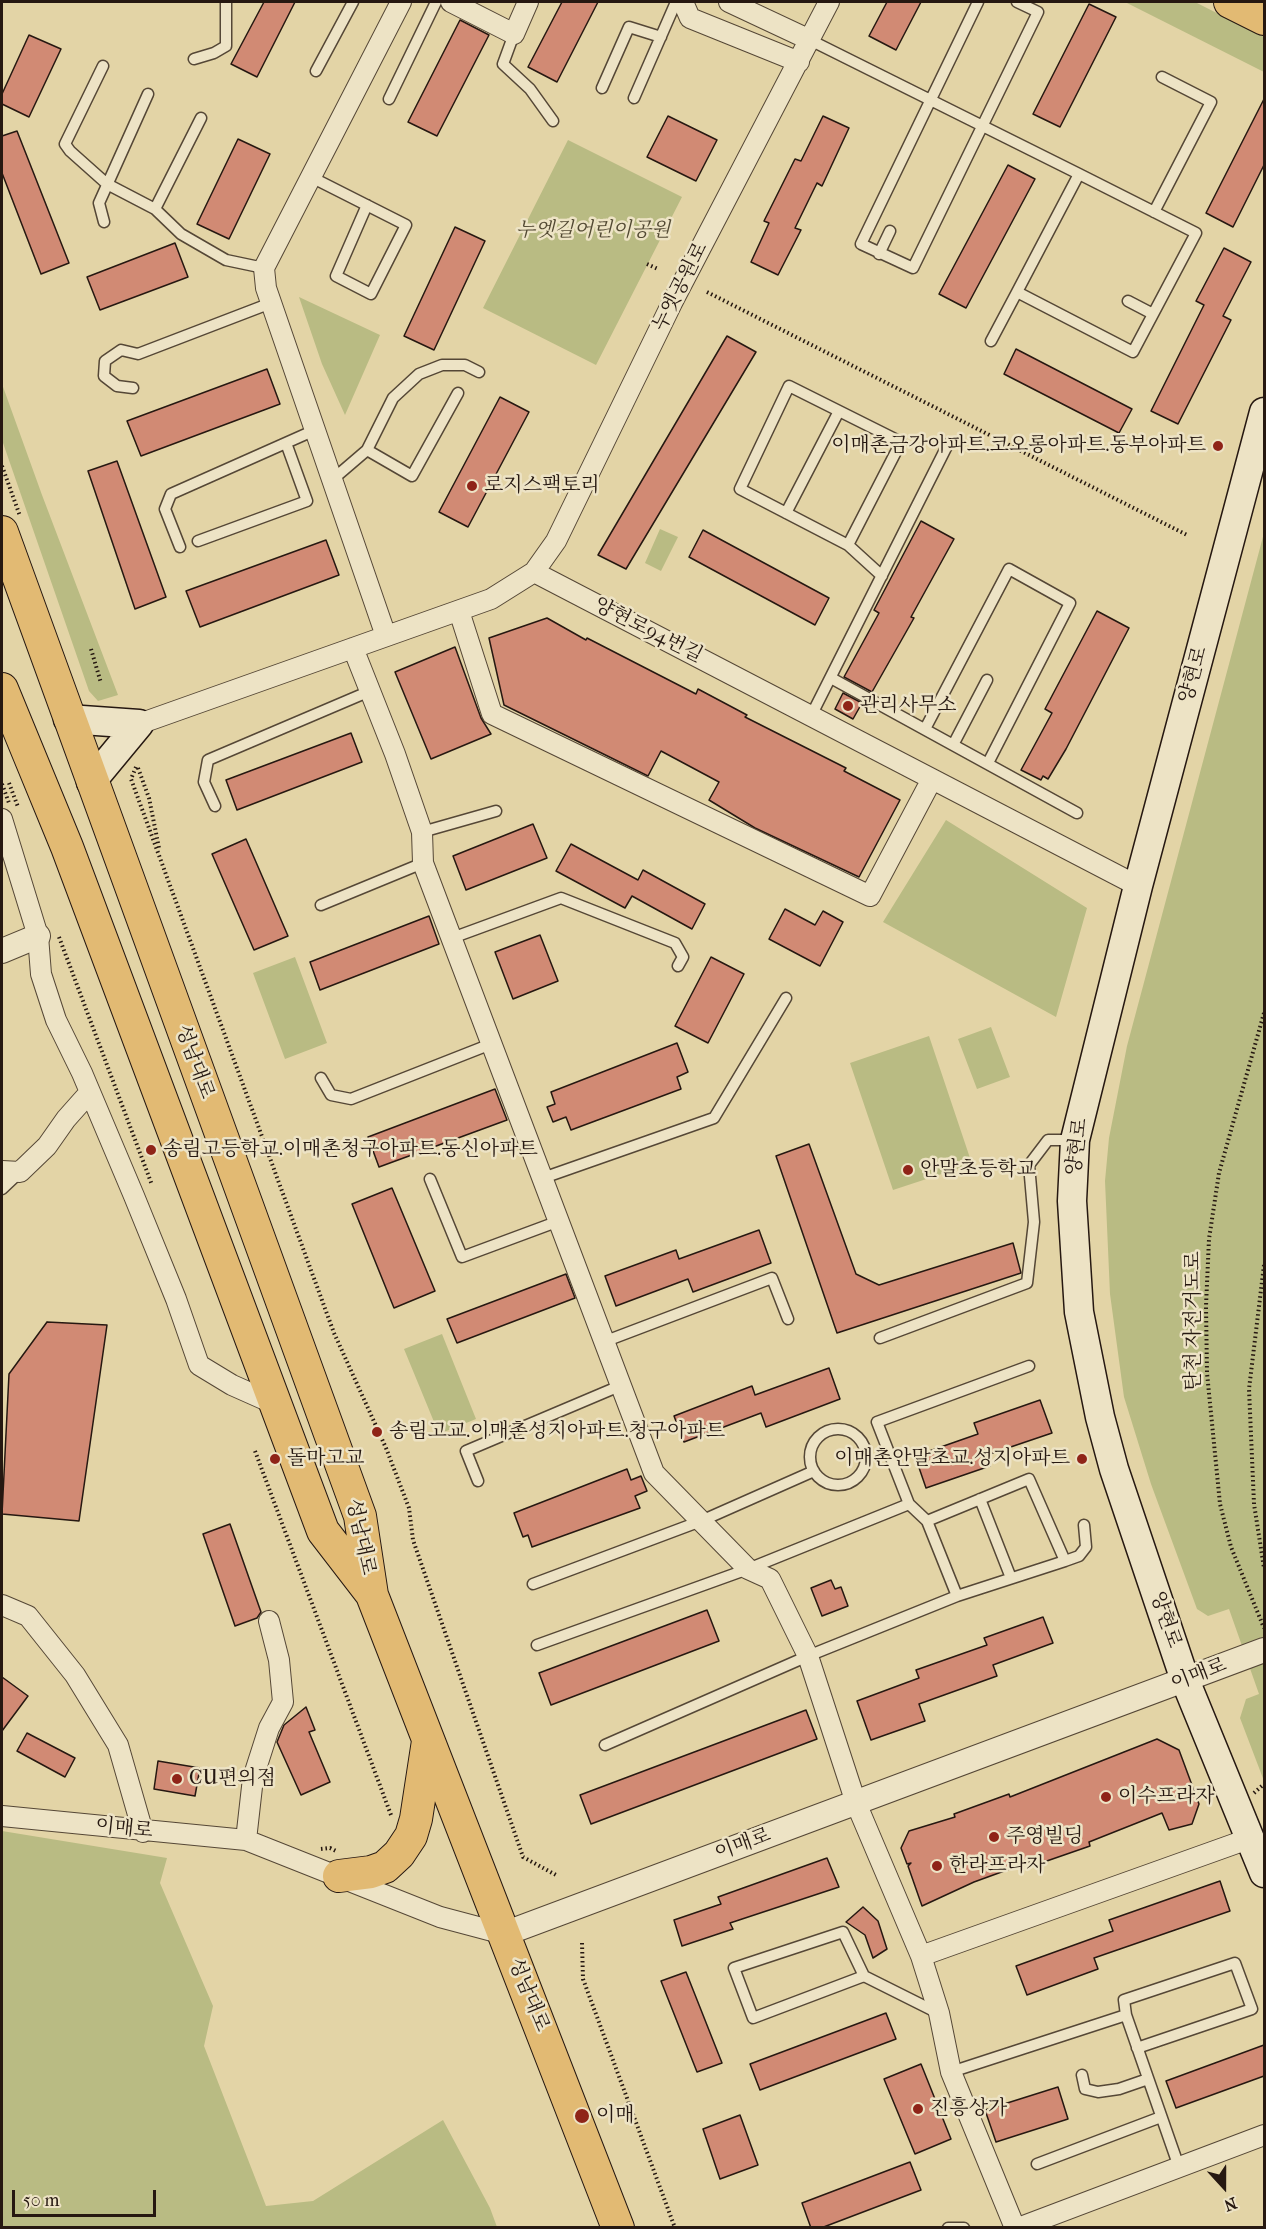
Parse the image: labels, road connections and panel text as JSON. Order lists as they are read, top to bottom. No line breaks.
{"streets":{"main road":["양현로","성남대로"],"street":["누엣공원로","양현로94번길","이매로"],"path":["탄천 자전거도로"]},"crossings":[["누엣공원로","양현로94번길"],["양현로94번길","양현로"],["양현로","이매로"],["성남대로","이매로"]],"parks":["누엣길어린이공원"],"places":["이매촌금강아파트.코오롱아파트.동부아파트","로지스팩토리","관리사무소","송림고등학교.이매촌청구아파트.동신아파트","안말초등학교","송림고교.이매촌성지아파트.청구아파트","돌마고교","이매촌안말초교.성지아파트","CU편의점","이수프라자","주영빌딩","한라프라자","진흥상가","이매"],"scale_bar":"50 m","north":"bottom"}
